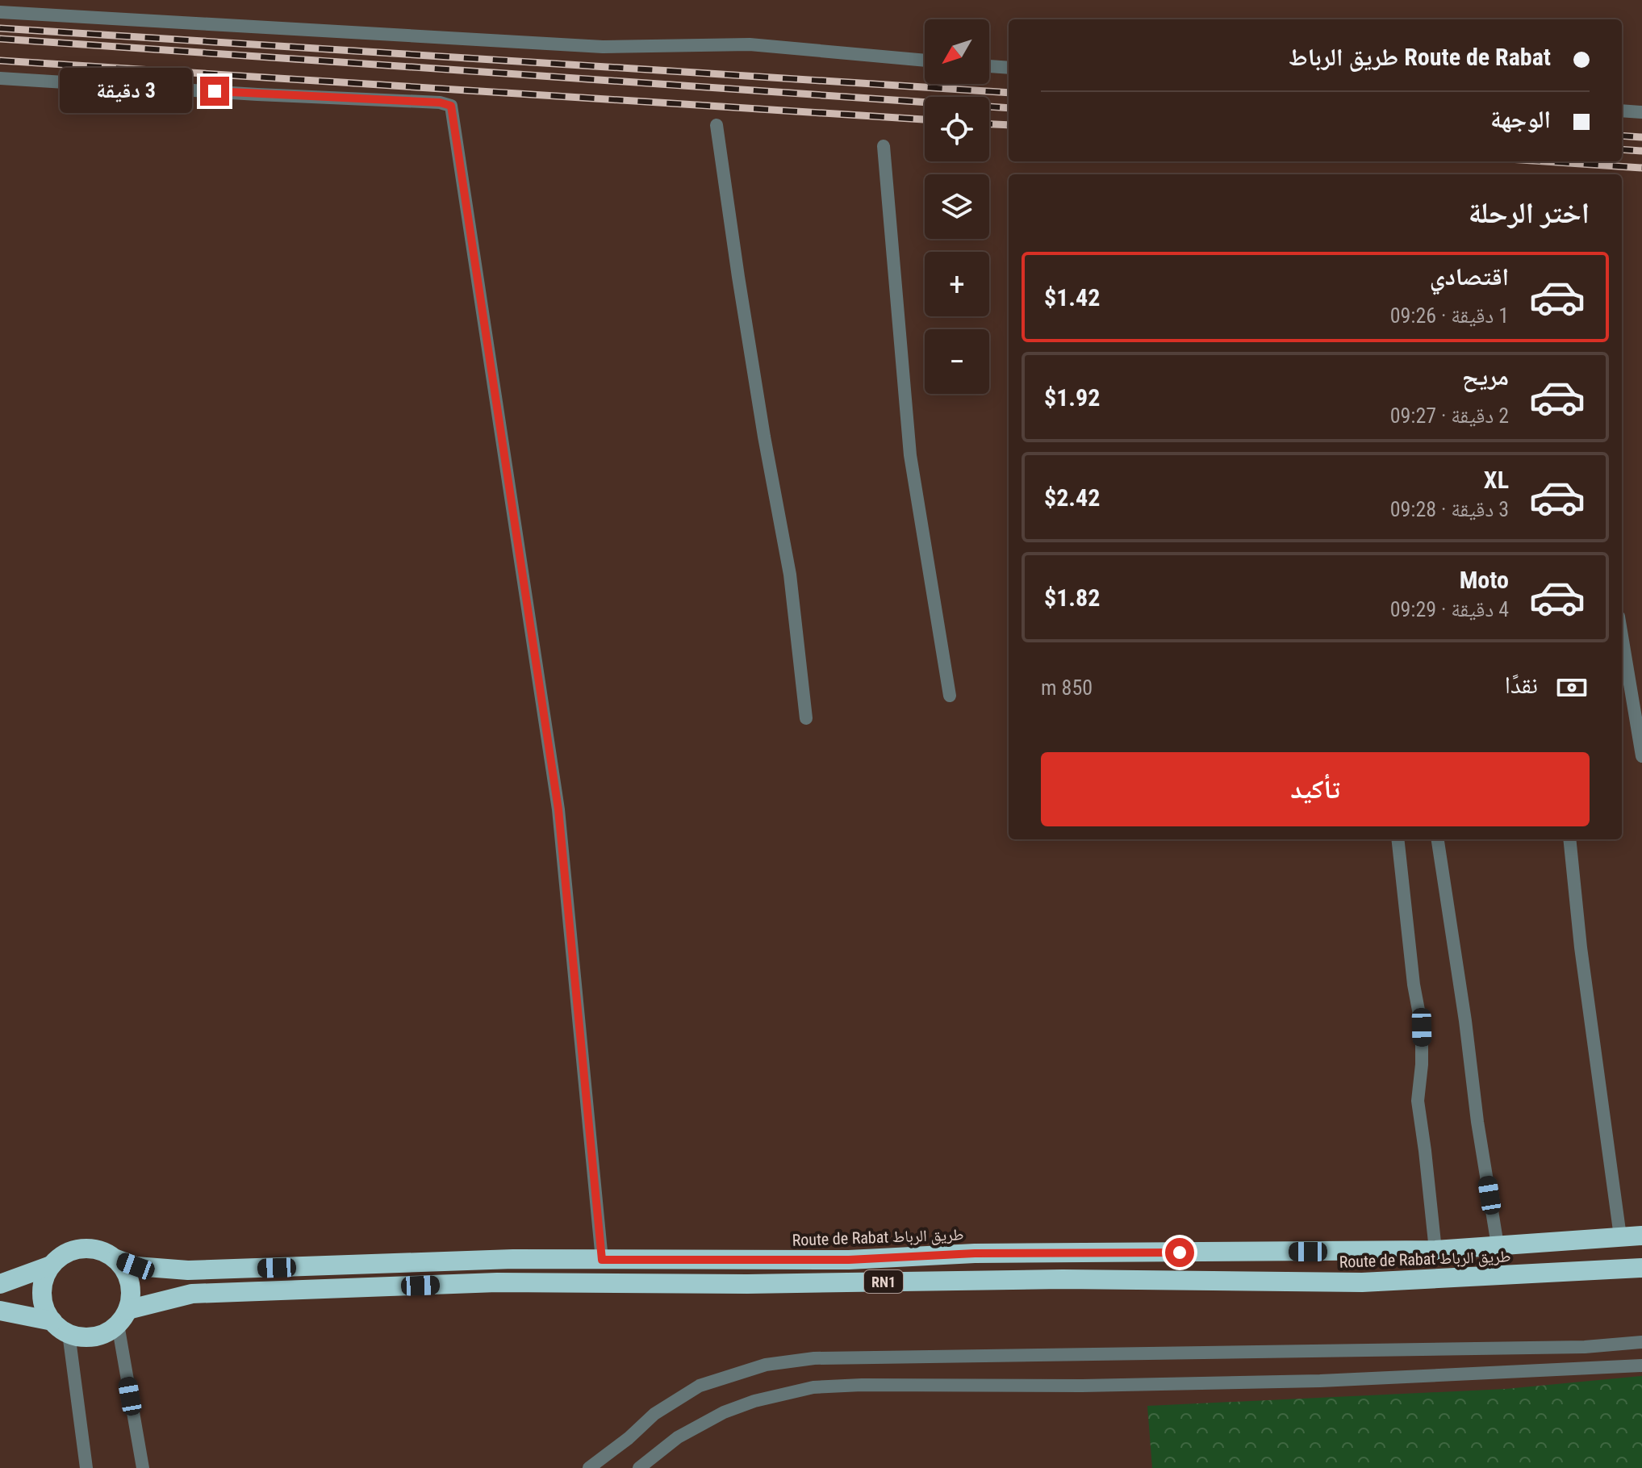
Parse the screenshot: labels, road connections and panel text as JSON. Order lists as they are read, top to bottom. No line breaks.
{"streets":{"highway":["Route de Rabat طريق الرباط","RN1"]},"crossings":[["Route de Rabat طريق الرباط","RN1"]],"north":"bottom left","page":{"map_buttons":["+","−"],"banner":["Route de Rabat طريق الرباط","الوجهة"],"bubble":"3 دقيقة","heading":"اختر الرحلة","list":[{"name":"اقتصادي","note":"1 دقيقة · 09:26","value":"$1.42"},{"name":"مريح","note":"2 دقيقة · 09:27","value":"$1.92"},{"name":"XL","note":"3 دقيقة · 09:28","value":"$2.42"},{"name":"Moto","note":"4 دقيقة · 09:29","value":"$1.82"}],"pay":["نقدًا","850 m"],"buttons":"تأكيد"}}
